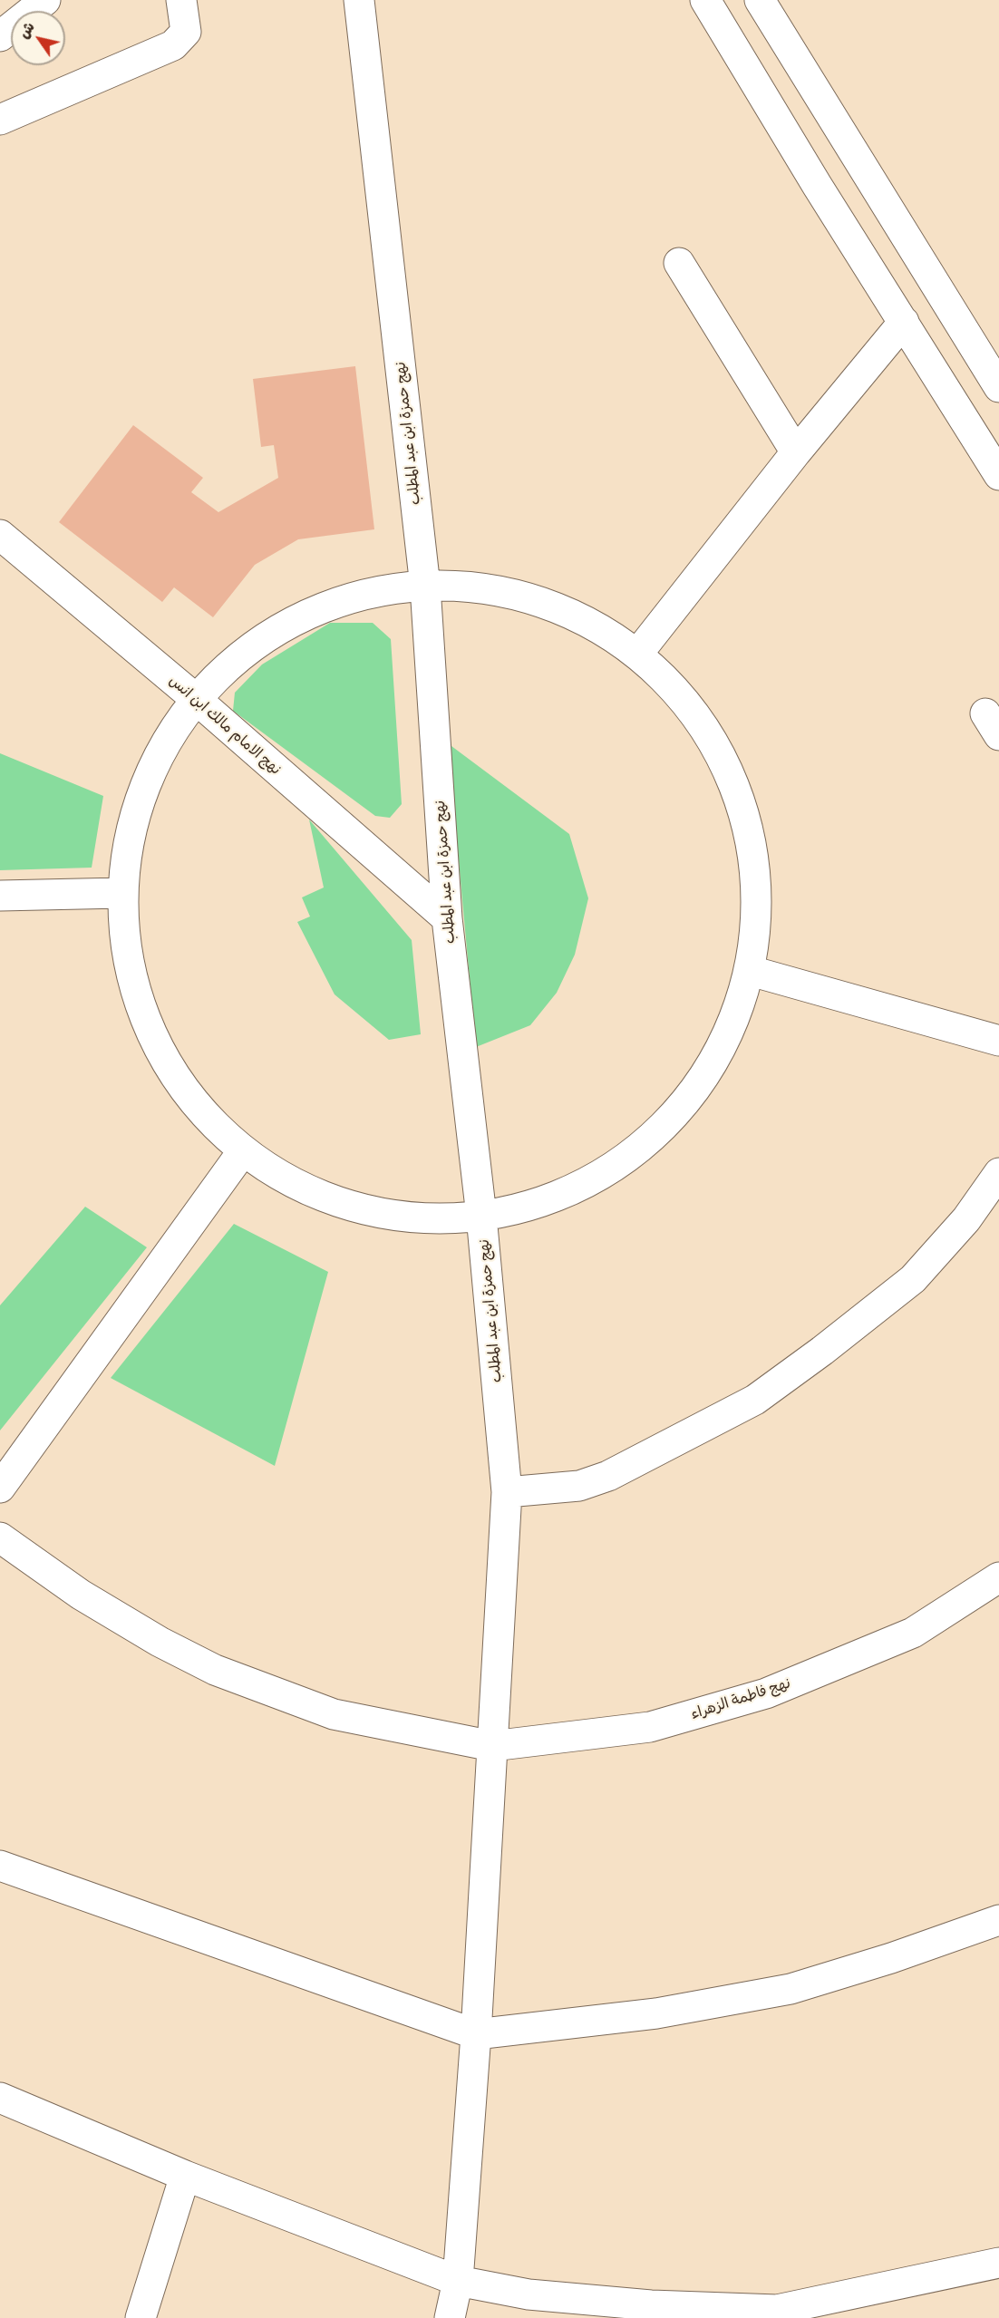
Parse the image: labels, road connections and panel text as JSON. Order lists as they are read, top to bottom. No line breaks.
{"streets":{"street":["نهج حمزة ابن عبد المطلب","نهج الامام مالك ابن انس","نهج فاطمة الزهراء"]},"crossings":[["نهج حمزة ابن عبد المطلب","نهج الامام مالك ابن انس"],["نهج حمزة ابن عبد المطلب","نهج فاطمة الزهراء"]],"north":"top left"}
